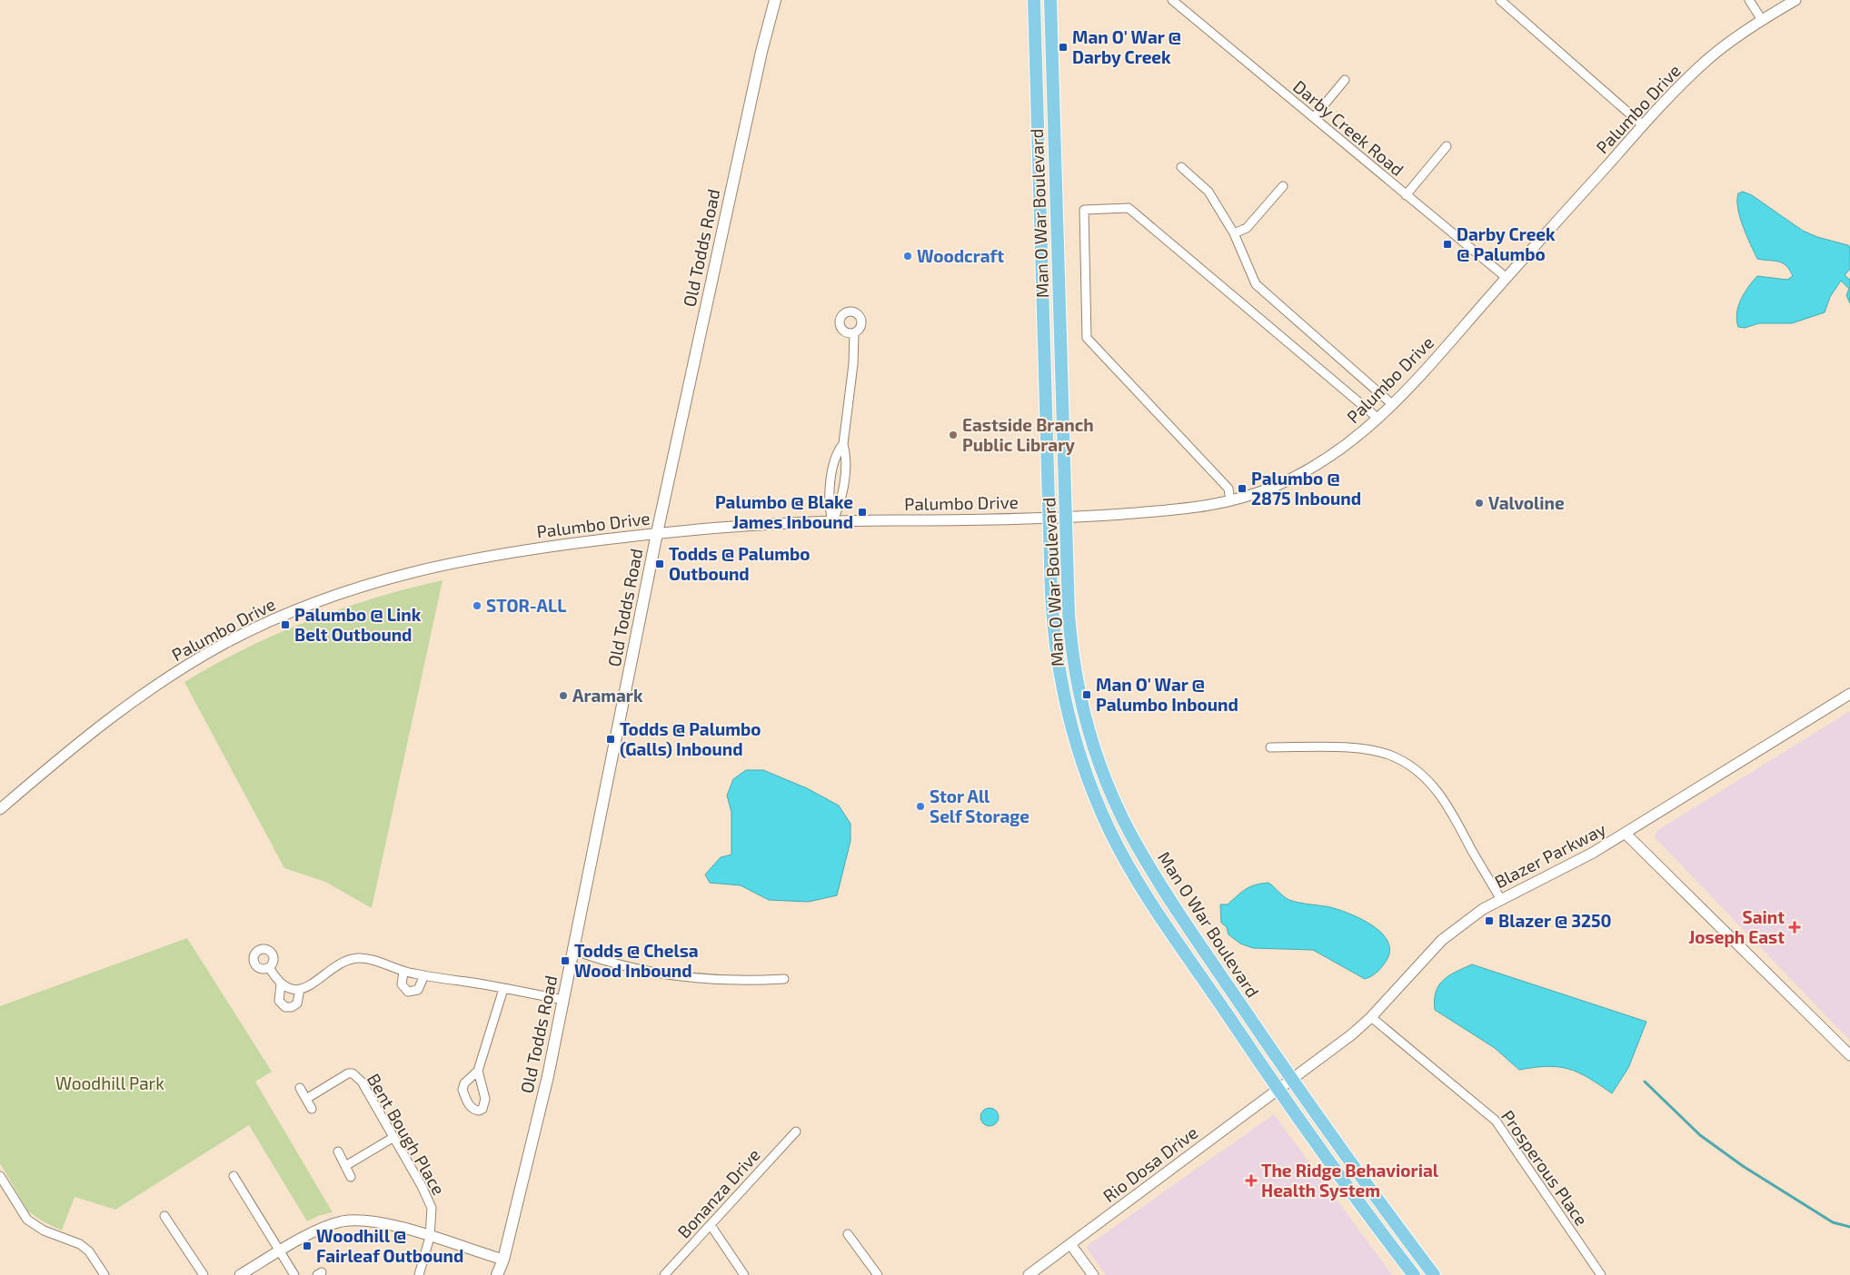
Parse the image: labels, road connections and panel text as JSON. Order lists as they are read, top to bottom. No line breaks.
{"streets":{"main road":["Man O War Boulevard","Old Todds Road"],"street":["Palumbo Drive","Darby Creek Road","Blazer Parkway","Bent Bough Place","Rio Dosa Drive","Prosperous Place","Bonanza Drive"]},"crossings":[["Palumbo Drive","Darby Creek Road"],["Palumbo Drive","Man O War Boulevard"],["Palumbo Drive","Old Todds Road"],["Man O War Boulevard","Blazer Parkway"],["Man O War Boulevard","Rio Dosa Drive"],["Blazer Parkway","Rio Dosa Drive"],["Blazer Parkway","Prosperous Place"]],"parks":["Woodhill Park"],"places":{"transit":["Man O' War @ Darby Creek","Darby Creek @ Palumbo","Palumbo @ 2875 Inbound","Palumbo @ Blake James Inbound","Todds @ Palumbo Outbound","Palumbo @ Link Belt Outbound","Man O' War @ Palumbo Inbound","Todds @ Palumbo (Galls) Inbound","Blazer @ 3250","Todds @ Chelsa Wood Inbound","Woodhill @ Fairleaf Outbound"],"other":["Woodcraft","Eastside Branch Public Library","Valvoline","STOR-ALL","Aramark","Stor All Self Storage"],"health":["Saint Joseph East","The Ridge Behaviorial Health System"]}}
